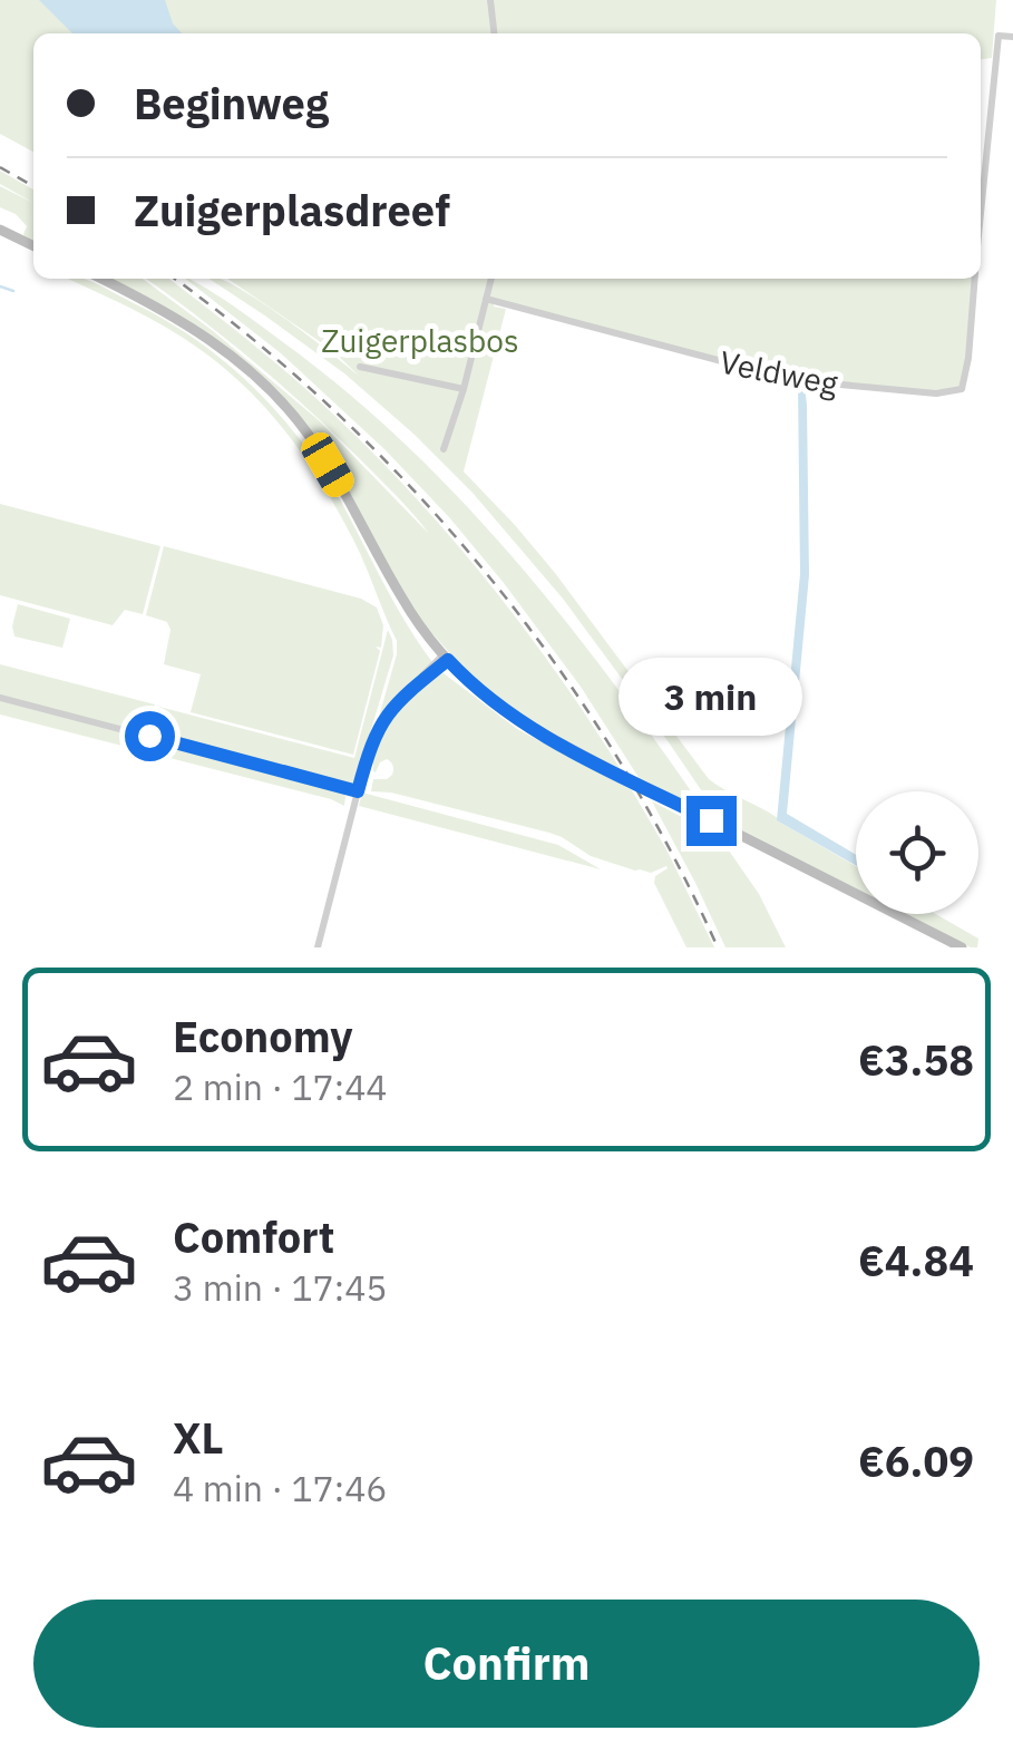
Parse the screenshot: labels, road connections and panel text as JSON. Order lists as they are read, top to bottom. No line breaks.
{"streets":{"street":["Veldweg"]},"parks":["Zuigerplasbos"],"page":{"banner":["Beginweg","Zuigerplasdreef"],"bubble":"3 min","list":[{"name":"Economy","note":"2 min · 17:44","value":"€3.58"},{"name":"Comfort","note":"3 min · 17:45","value":"€4.84"},{"name":"XL","note":"4 min · 17:46","value":"€6.09"}],"buttons":"Confirm"}}
